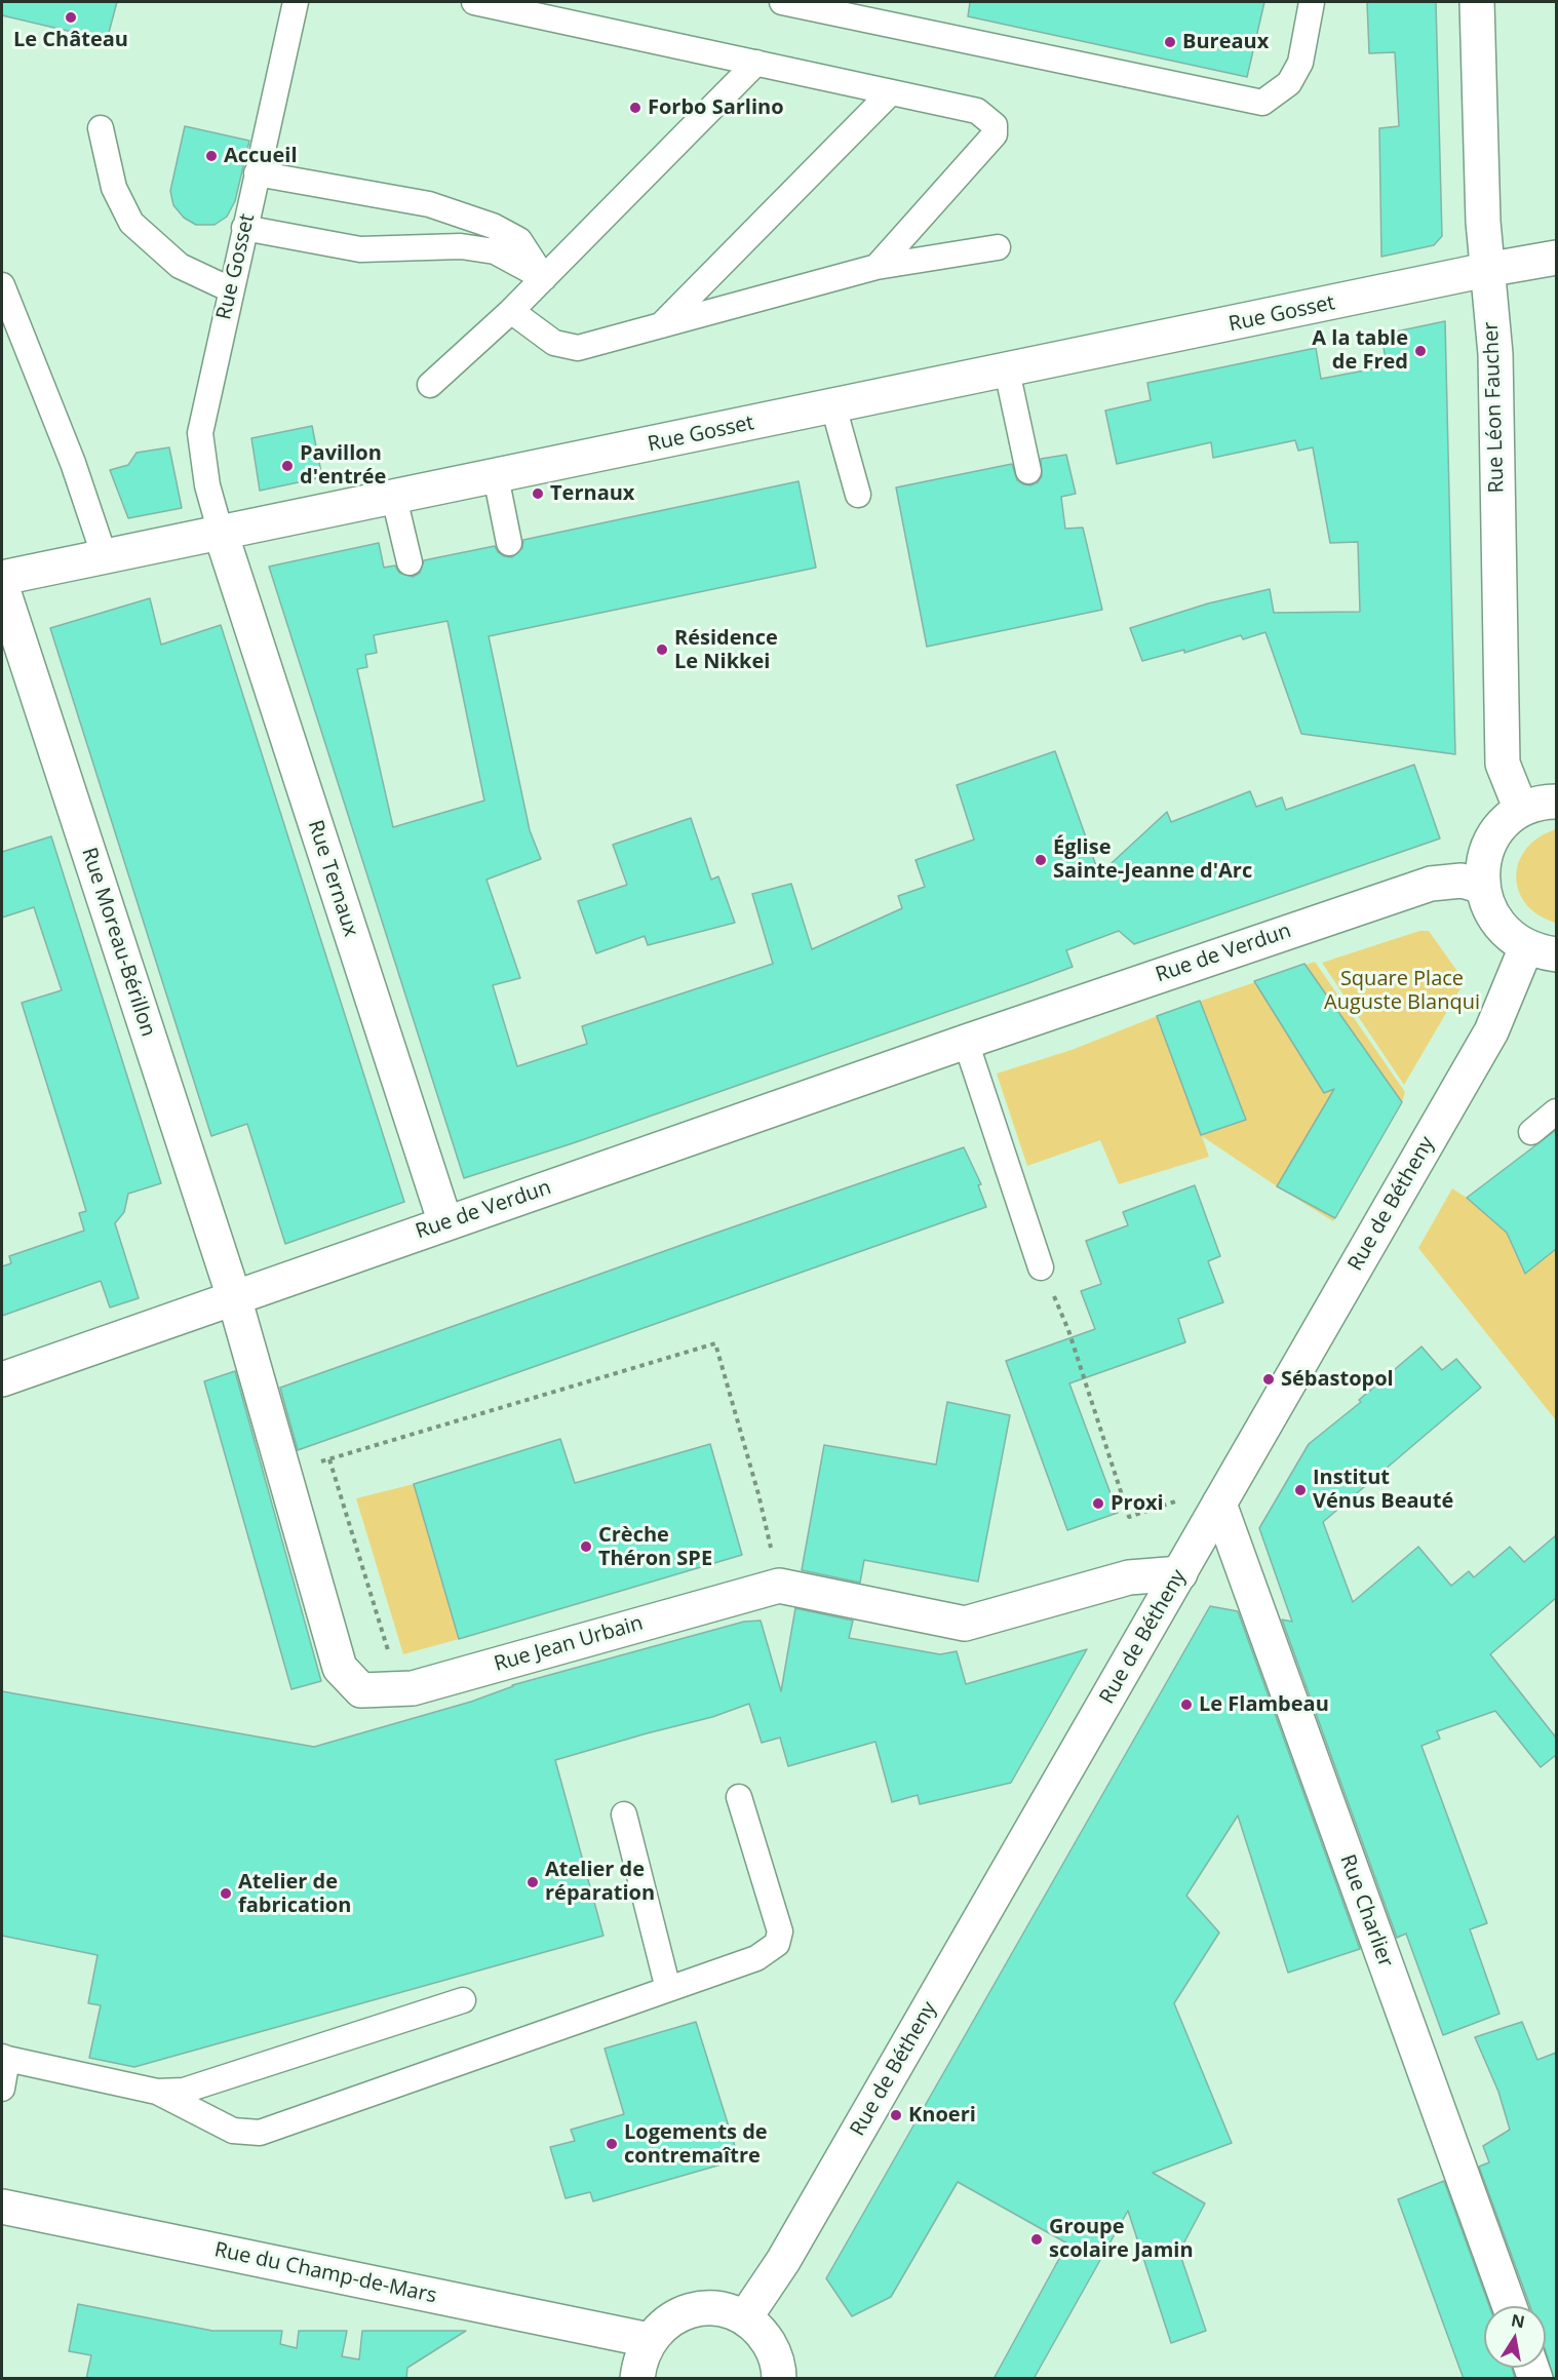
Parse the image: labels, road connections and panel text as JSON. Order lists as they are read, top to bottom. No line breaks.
{"streets":{"street":["Rue Gosset","Rue Léon Faucher","Rue Ternaux","Rue Moreau-Bérillon","Rue de Verdun","Rue de Bétheny","Rue Jean Urbain","Rue Charlier","Rue du Champ-de-Mars"]},"crossings":[["Rue Gosset","Rue Léon Faucher"],["Rue Gosset","Rue Ternaux"],["Rue Ternaux","Rue de Verdun"],["Rue Moreau-Bérillon","Rue de Verdun"],["Rue Moreau-Bérillon","Rue Jean Urbain"],["Rue de Verdun","Rue Jean Urbain"],["Rue de Bétheny","Rue Jean Urbain"],["Rue de Bétheny","Rue Charlier"]],"parks":["Square Place Auguste Blanqui"],"places":["Le Château","Bureaux","Forbo Sarlino","Accueil","A la table de Fred","Pavillon d'entrée","Ternaux","Résidence Le Nikkei","Église Sainte-Jeanne d'Arc","Sébastopol","Institut Vénus Beauté","Proxi","Crèche Théron SPE","Le Flambeau","Atelier de réparation","Atelier de fabrication","Knoeri","Logements de contremaître","Groupe scolaire Jamin"],"north":"top"}
